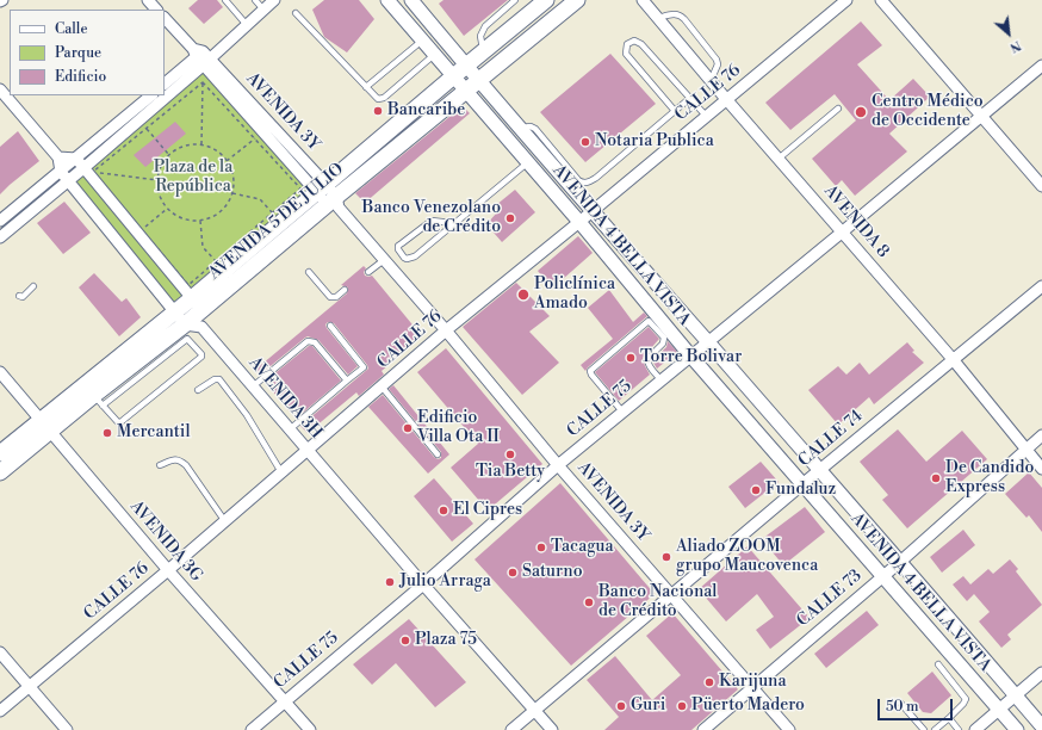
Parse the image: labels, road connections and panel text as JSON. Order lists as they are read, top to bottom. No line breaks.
{"streets":{"main road":["AVENIDA 5 DE JULIO"],"street":["CALLE 76","AVENIDA 3Y","AVENIDA 8","AVENIDA 4 BELLA VISTA","AVENIDA 3H","CALLE 75","CALLE 74","AVENIDA 3G","CALLE 73"]},"crossings":[["CALLE 76","AVENIDA 3Y"],["CALLE 76","AVENIDA 8"],["CALLE 76","AVENIDA 4 BELLA VISTA"],["CALLE 76","AVENIDA 3H"],["CALLE 76","AVENIDA 3G"],["AVENIDA 3Y","AVENIDA 5 DE JULIO"],["AVENIDA 3Y","CALLE 75"],["AVENIDA 3Y","CALLE 74"],["AVENIDA 3Y","CALLE 73"],["AVENIDA 5 DE JULIO","AVENIDA 4 BELLA VISTA"],["AVENIDA 5 DE JULIO","AVENIDA 3G"],["AVENIDA 8","CALLE 75"],["AVENIDA 8","CALLE 74"],["AVENIDA 8","CALLE 73"],["AVENIDA 4 BELLA VISTA","CALLE 75"],["AVENIDA 4 BELLA VISTA","CALLE 74"],["AVENIDA 4 BELLA VISTA","CALLE 73"],["AVENIDA 3H","CALLE 75"],["AVENIDA 3H","CALLE 74"],["CALLE 75","AVENIDA 3G"]],"parks":["Plaza de la República"],"places":["Bancaribe","Centro Médico de Occidente","Notaria Publica","Banco Venezolano de Crédito","Policlínica Amado","Torre Bolivar","Edificio Villa Ota II","Mercantil","Tia Betty","De Candido Express","Fundaluz","El Cipres","Tacagua","Aliado ZOOM grupo Maucovenca","Saturno","Julio Arraga","Banco Nacional de Crédito","Plaza 75","Karijuna","Guri","Püerto Madero"],"legend":["Calle","Parque","Edificio"],"scale_bar":"50 m","north":"bottom right"}
